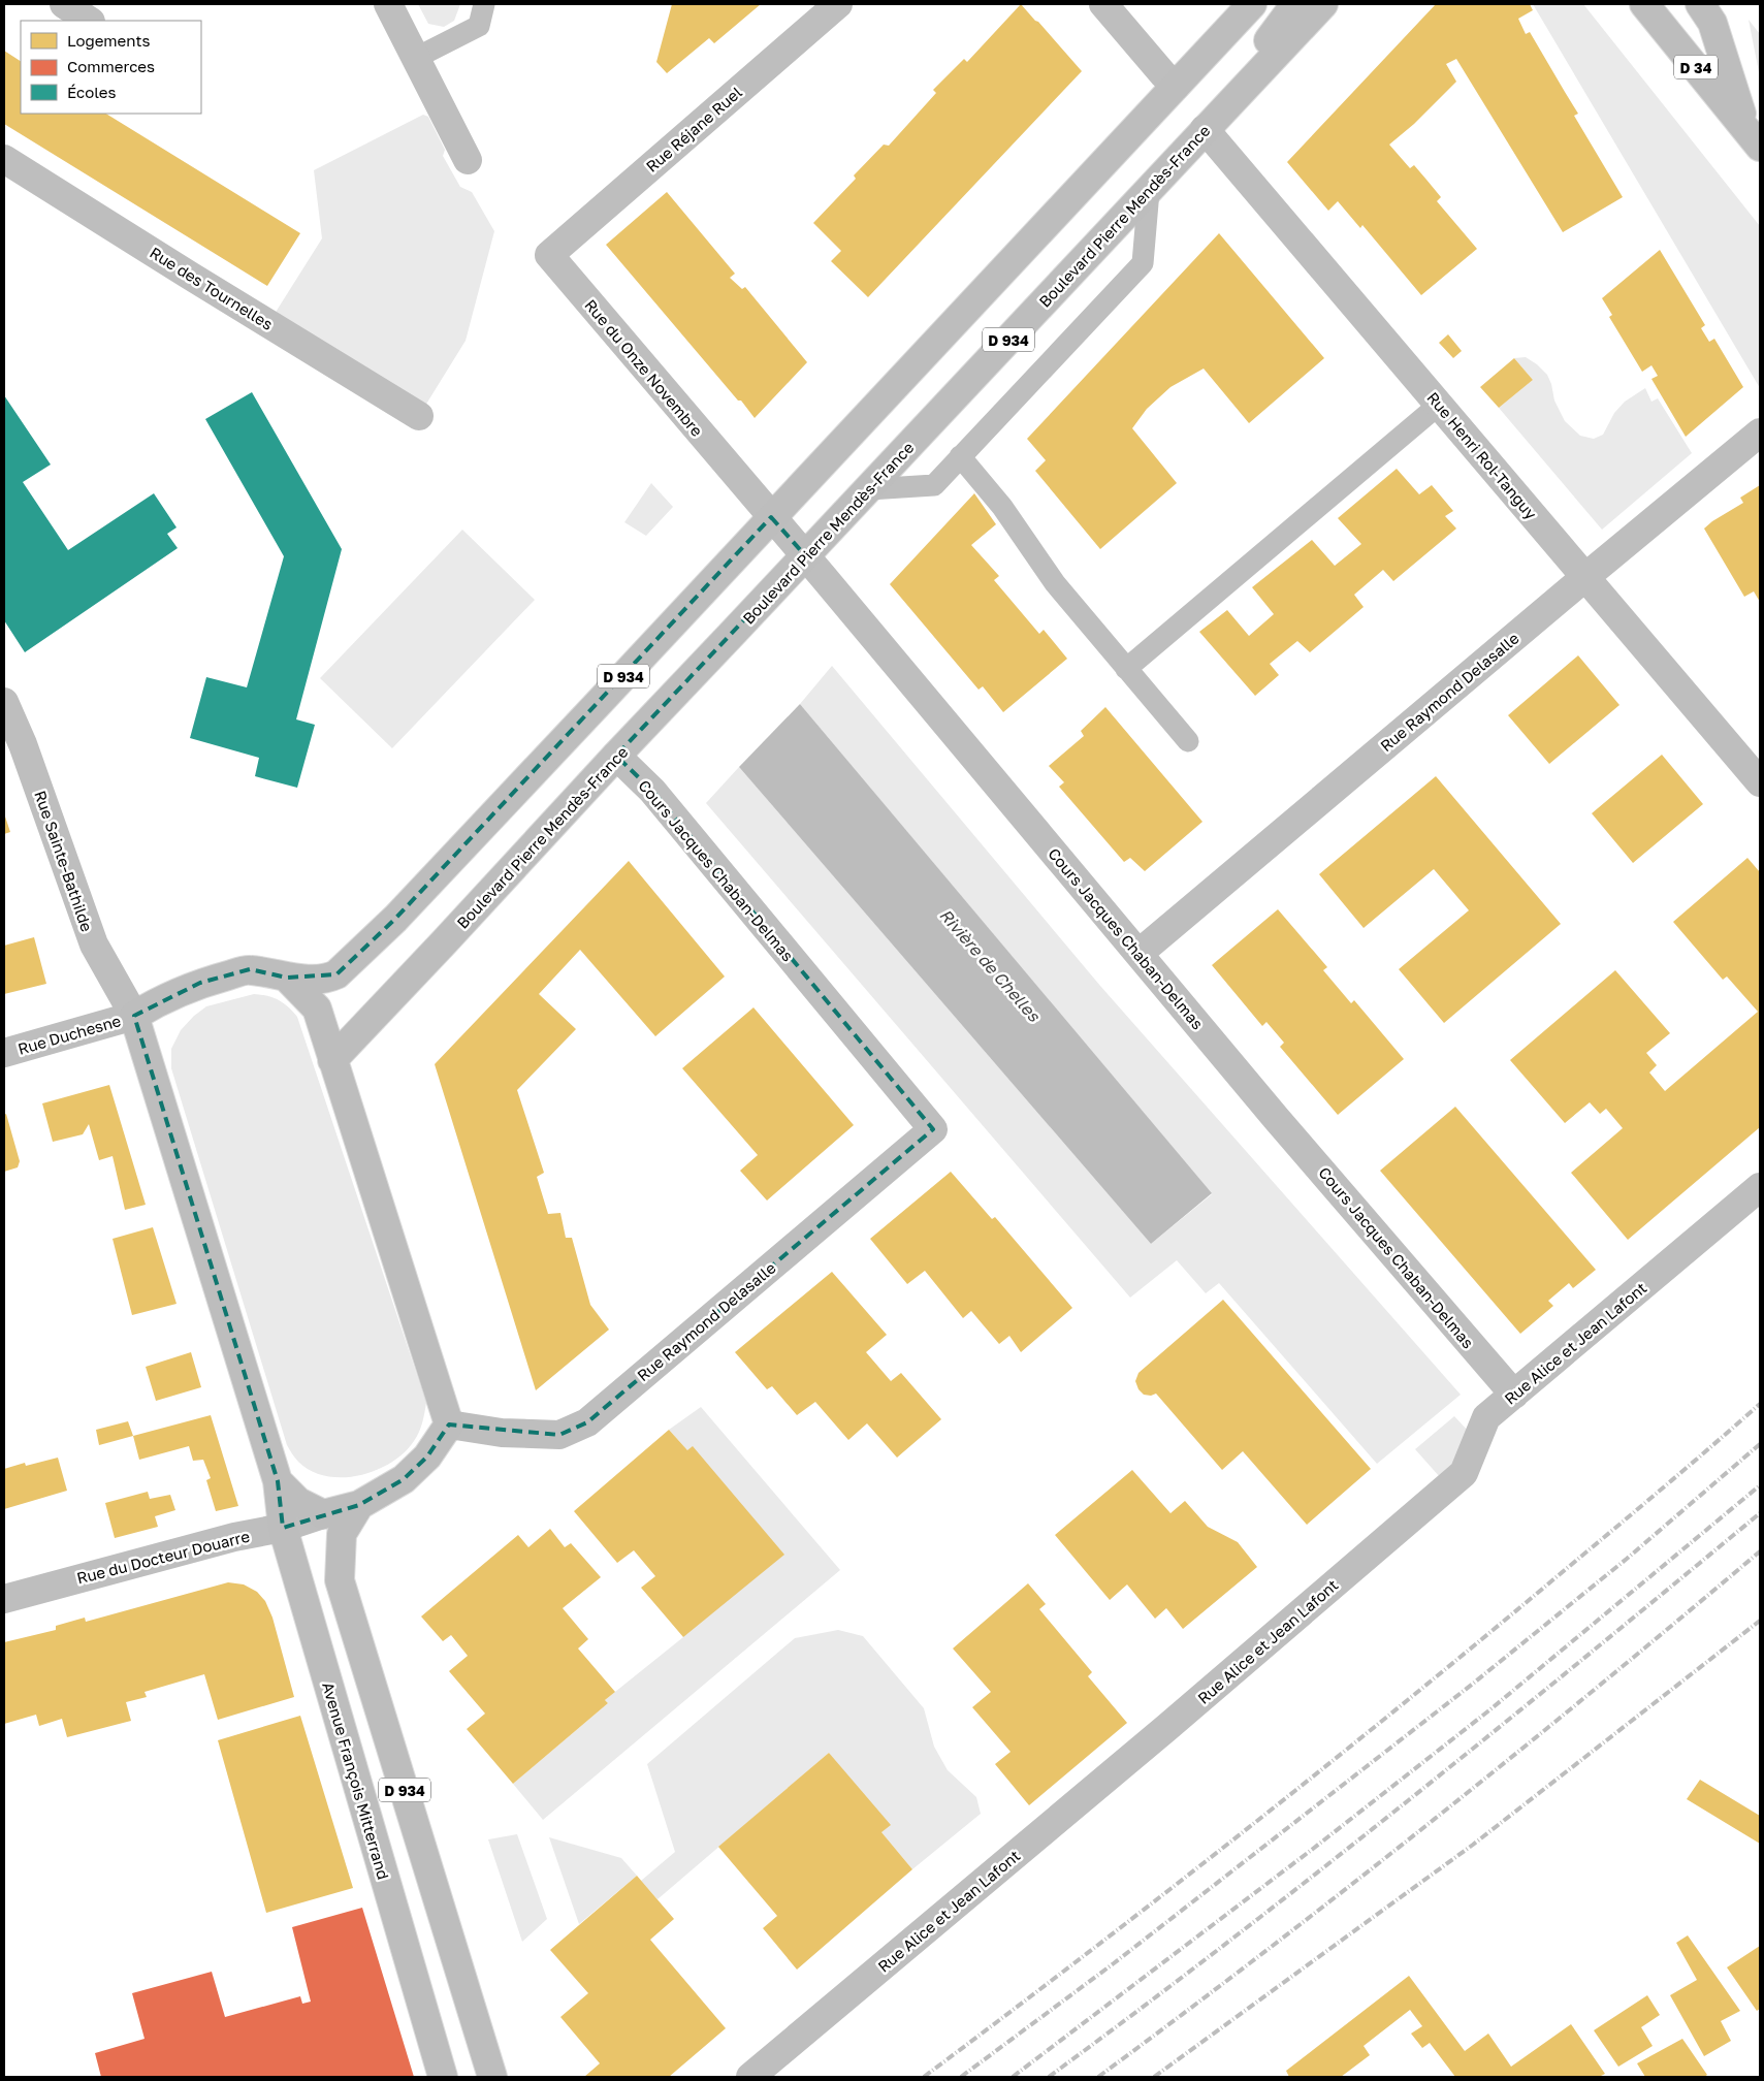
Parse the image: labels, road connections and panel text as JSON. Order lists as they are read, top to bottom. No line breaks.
{"streets":{"main road":["D 34","Boulevard Pierre Mendès-France","D 934","Avenue François Mitterrand"],"street":["Rue Réjane Ruel","Rue des Tournelles","Rue du Onze Novembre","Rue Henri Rol-Tanguy","Rue Raymond Delasalle","Rue Sainte-Bathilde","Cours Jacques Chaban-Delmas","Rue Duchesne","Rue Alice et Jean Lafont","Rue du Docteur Douarre"]},"crossings":[["Rue Réjane Ruel","Rue du Onze Novembre"],["Boulevard Pierre Mendès-France","Rue Henri Rol-Tanguy"],["Boulevard Pierre Mendès-France","Cours Jacques Chaban-Delmas"],["D 934","Cours Jacques Chaban-Delmas"],["Rue du Onze Novembre","Cours Jacques Chaban-Delmas"],["Rue Henri Rol-Tanguy","Rue Raymond Delasalle"],["Rue Raymond Delasalle","Cours Jacques Chaban-Delmas"],["Rue Sainte-Bathilde","Rue Duchesne"],["Rue Sainte-Bathilde","Avenue François Mitterrand"],["Cours Jacques Chaban-Delmas","Rue Alice et Jean Lafont"],["Rue Duchesne","Avenue François Mitterrand"],["Rue du Docteur Douarre","Avenue François Mitterrand"]],"water":["Rivière de Chelles"],"legend":["Logements","Commerces","Écoles"]}
